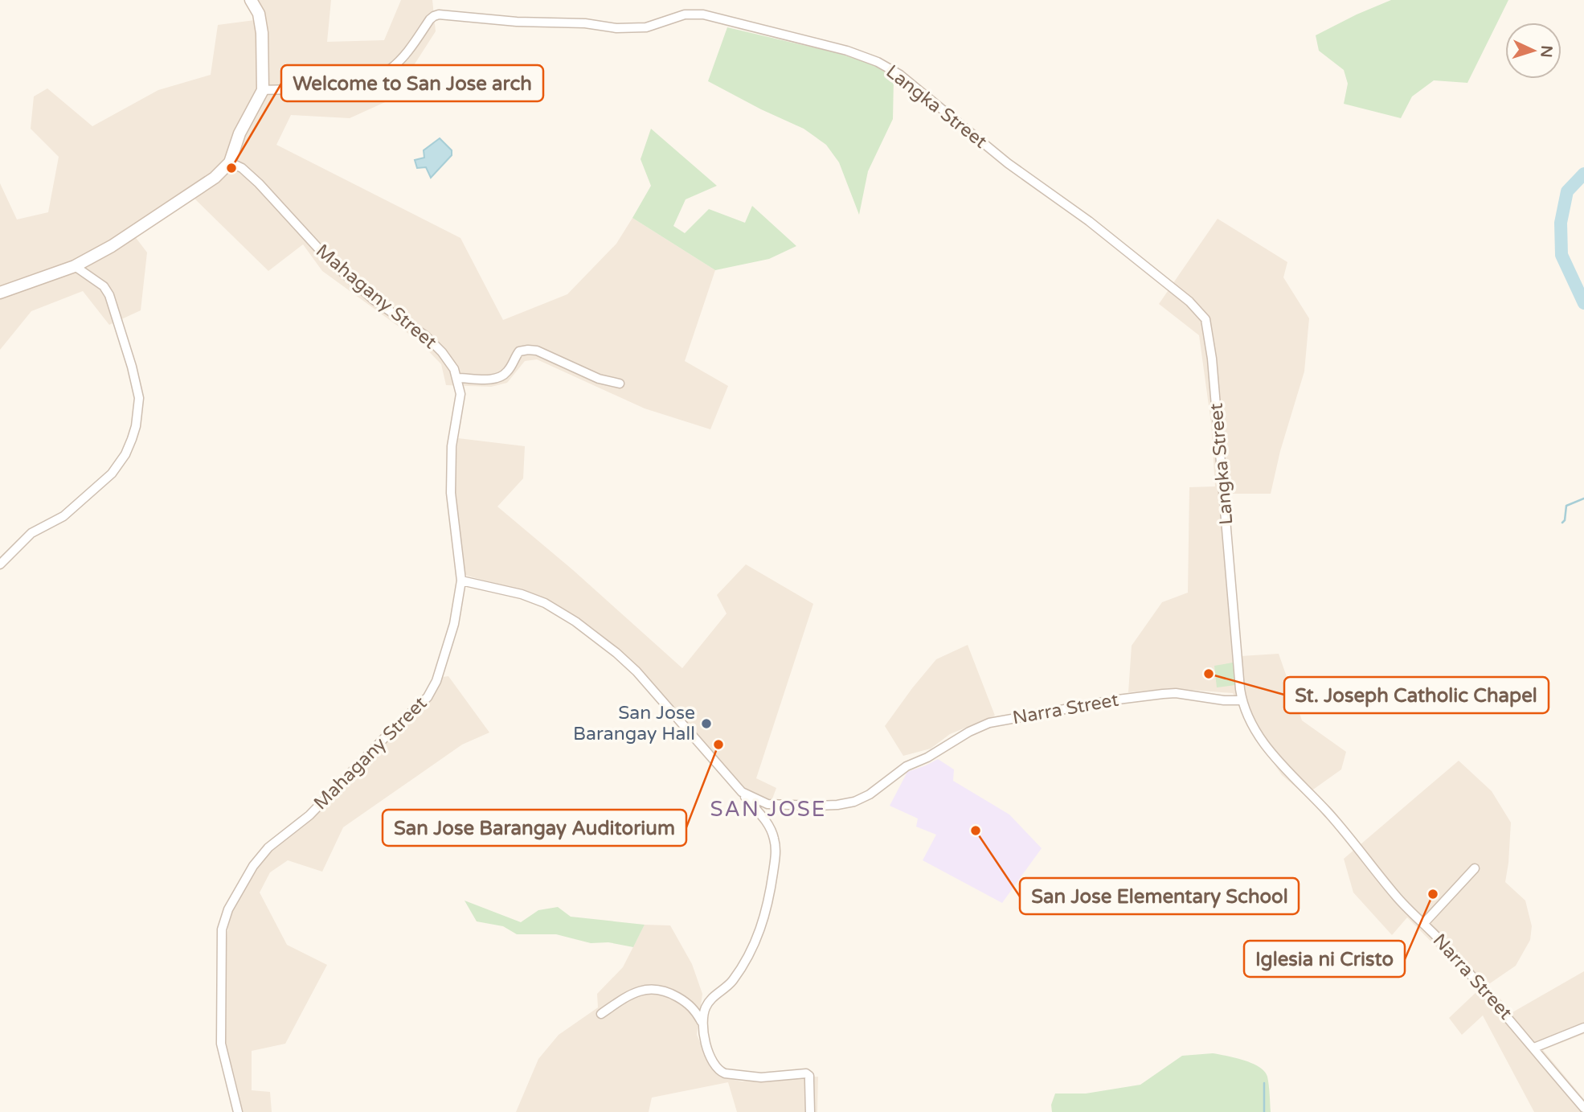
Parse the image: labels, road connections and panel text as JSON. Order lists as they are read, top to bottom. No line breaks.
{"streets":{"street":["Langka Street","Mahagany Street","Narra Street"]},"crossings":[["Langka Street","Narra Street"],["Mahagany Street","Narra Street"]],"districts":["SAN JOSE"],"places":["Welcome to San Jose arch","St. Joseph Catholic Chapel","San Jose Barangay Hall","San Jose Barangay Auditorium","San Jose Elementary School","Iglesia ni Cristo"],"north":"right"}
